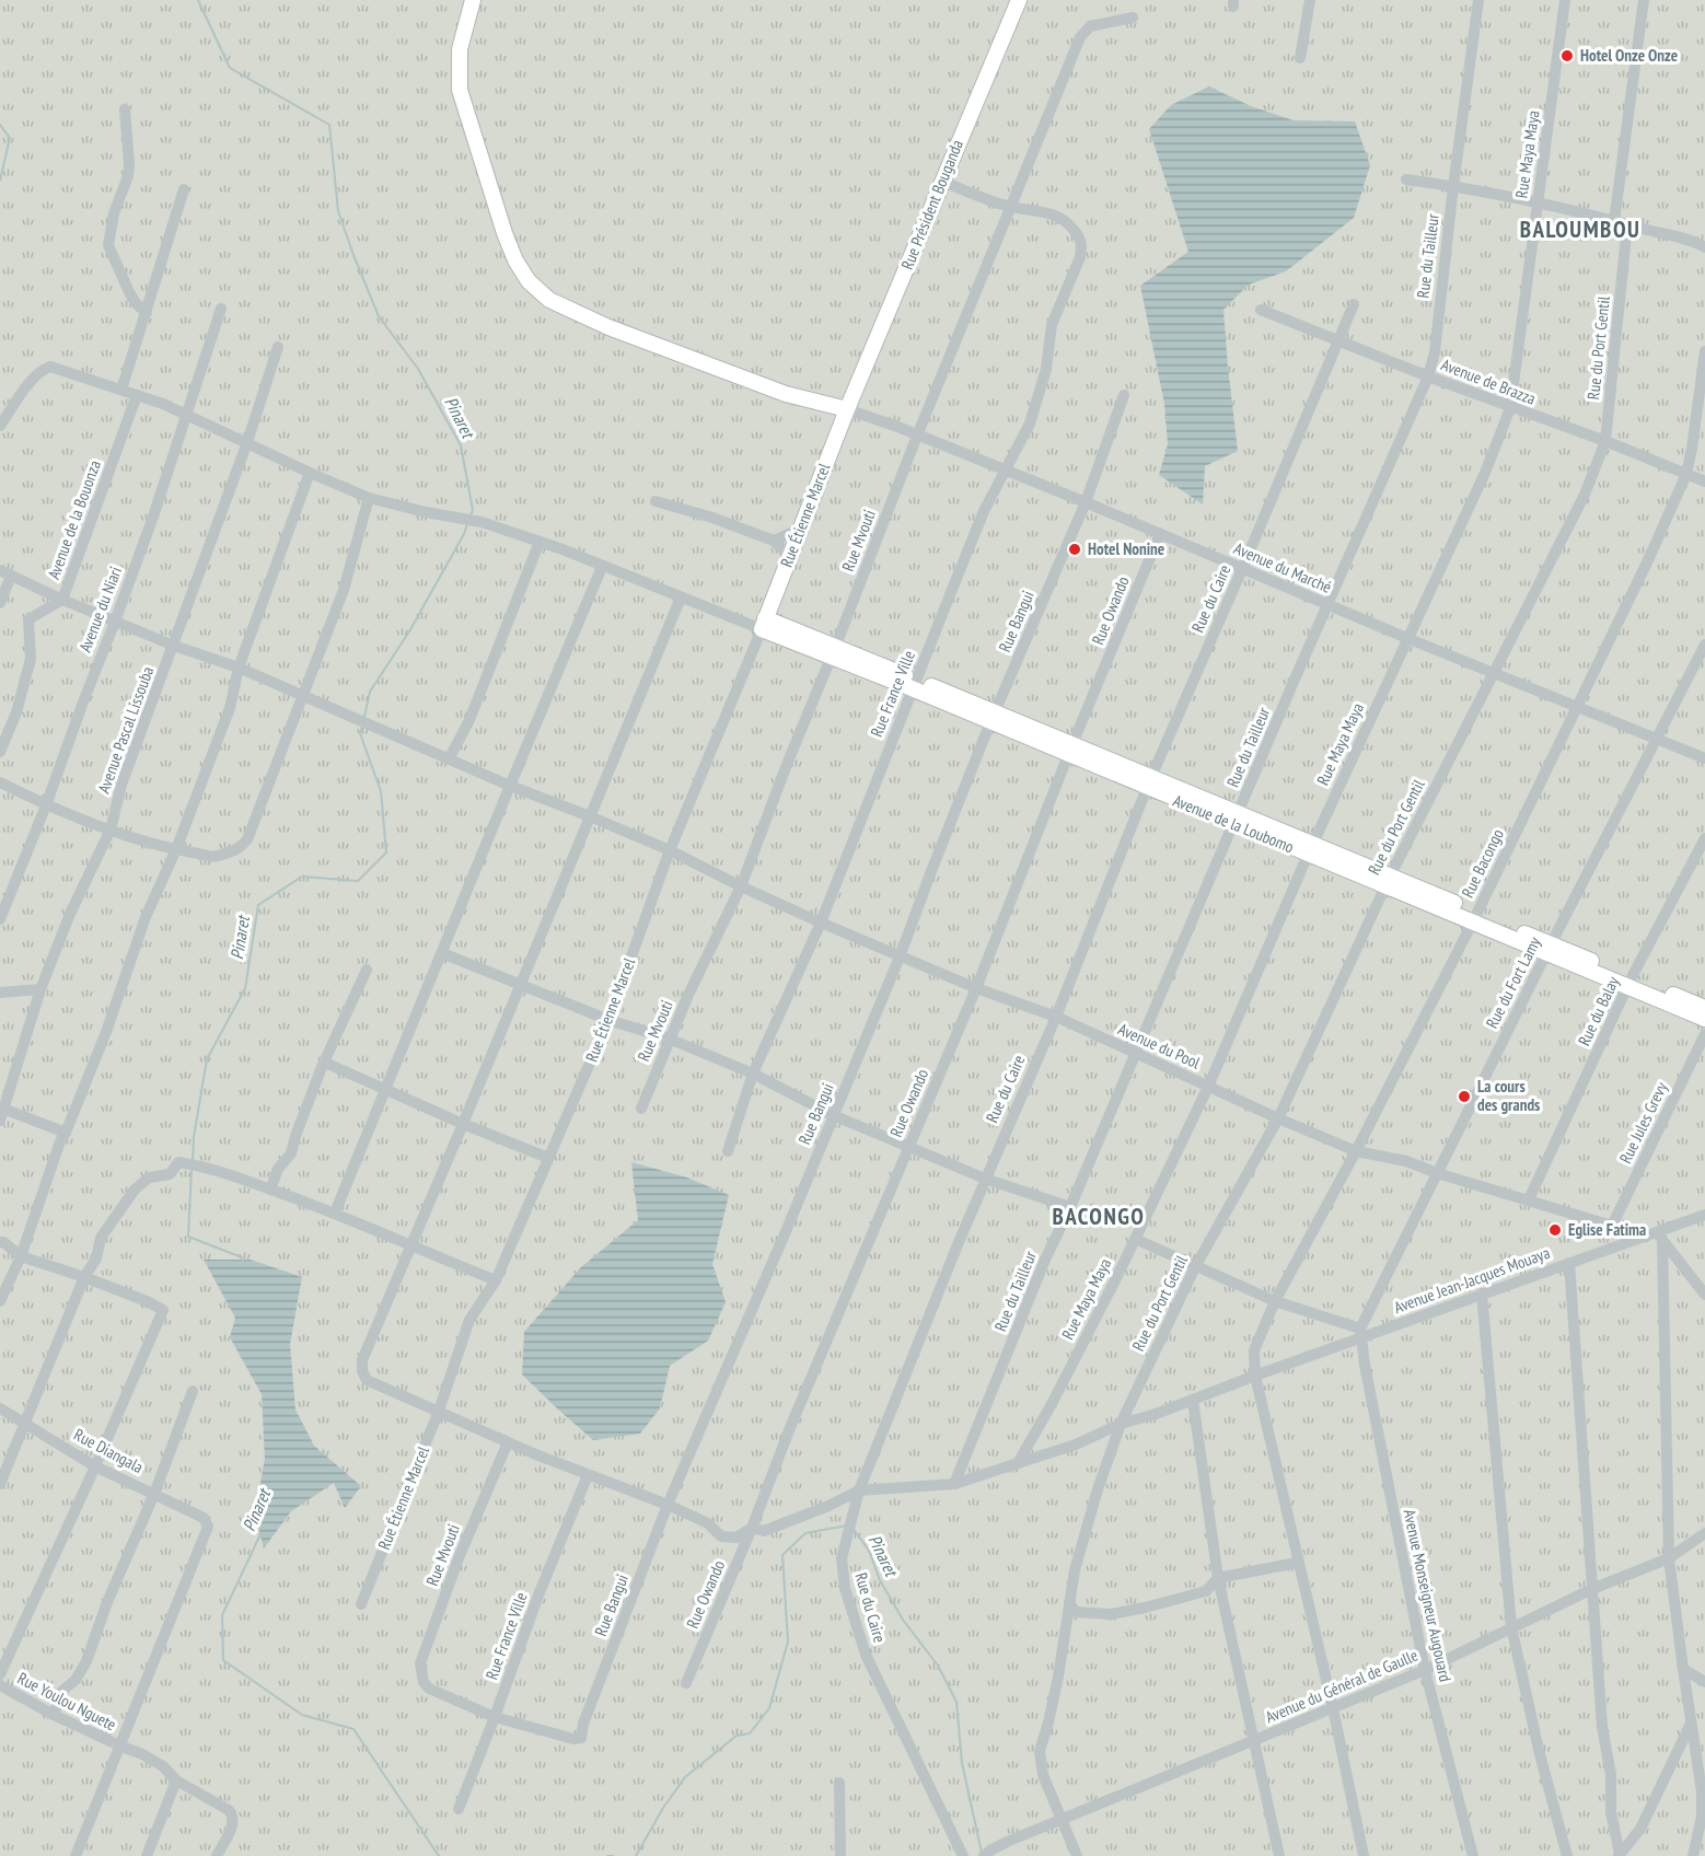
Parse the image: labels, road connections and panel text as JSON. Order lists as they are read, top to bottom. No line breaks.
{"streets":{"street":["Rue Maya Maya","Rue Président Bouganda","Rue du Tailleur","Rue du Port Gentil","Avenue de Brazza","Rue Étienne Marcel","Avenue de la Bouonza","Rue Mvouti","Avenue du Marché","Rue du Caire","Avenue du Niari","Rue Owando","Rue Bangui","Rue France Ville","Avenue Pascal Lissouba","Avenue de la Loubomo","Rue Bacongo","Rue du Fort Lamy","Rue du Balay","Avenue du Pool","Rue Jules Grevy","Avenue Jean-Jacques Mouaya","Rue Diangala","Avenue Monseigneur Augouard","Avenue du Général de Gaulle","Rue Youlou Nguete"]},"crossings":[["Rue Maya Maya","Avenue de Brazza"],["Rue Maya Maya","Avenue du Marché"],["Rue Maya Maya","Avenue de la Loubomo"],["Rue Maya Maya","Avenue du Pool"],["Rue Maya Maya","Avenue Jean-Jacques Mouaya"],["Rue Président Bouganda","Rue Étienne Marcel"],["Rue Président Bouganda","Avenue du Marché"],["Rue du Tailleur","Avenue de Brazza"],["Rue du Tailleur","Avenue du Marché"],["Rue du Tailleur","Avenue de la Loubomo"],["Rue du Tailleur","Avenue du Pool"],["Rue du Tailleur","Avenue Jean-Jacques Mouaya"],["Rue du Port Gentil","Avenue de Brazza"],["Rue du Port Gentil","Avenue du Marché"],["Rue du Port Gentil","Avenue de la Loubomo"],["Rue du Port Gentil","Avenue du Pool"],["Rue du Port Gentil","Avenue Jean-Jacques Mouaya"],["Rue du Port Gentil","Avenue du Général de Gaulle"],["Avenue de Brazza","Rue du Caire"],["Avenue de Brazza","Rue Bacongo"],["Rue Étienne Marcel","Avenue du Marché"],["Rue Étienne Marcel","Avenue de la Loubomo"],["Rue Étienne Marcel","Avenue du Pool"],["Avenue de la Bouonza","Avenue du Pool"],["Rue Mvouti","Avenue du Marché"],["Rue Mvouti","Rue Bangui"],["Rue Mvouti","Rue France Ville"],["Rue Mvouti","Avenue de la Loubomo"],["Rue Mvouti","Avenue du Pool"],["Avenue du Marché","Rue du Caire"],["Avenue du Marché","Rue Owando"],["Avenue du Marché","Rue Bangui"],["Avenue du Marché","Rue France Ville"],["Avenue du Marché","Rue Bacongo"],["Avenue du Marché","Rue du Fort Lamy"],["Rue du Caire","Avenue de la Loubomo"],["Rue du Caire","Avenue du Pool"],["Rue du Caire","Avenue Jean-Jacques Mouaya"],["Avenue du Niari","Avenue du Pool"],["Rue Owando","Avenue de la Loubomo"],["Rue Owando","Avenue du Pool"],["Rue Bangui","Rue France Ville"],["Rue Bangui","Avenue de la Loubomo"],["Rue Bangui","Avenue du Pool"],["Rue France Ville","Avenue de la Loubomo"],["Rue France Ville","Avenue du Pool"],["Avenue Pascal Lissouba","Avenue du Pool"],["Avenue de la Loubomo","Rue Bacongo"],["Avenue de la Loubomo","Rue du Fort Lamy"],["Avenue de la Loubomo","Rue du Balay"],["Rue Bacongo","Avenue du Pool"],["Rue Bacongo","Avenue Jean-Jacques Mouaya"],["Rue Bacongo","Avenue du Général de Gaulle"],["Rue du Fort Lamy","Avenue du Pool"],["Rue du Fort Lamy","Avenue Jean-Jacques Mouaya"],["Rue du Fort Lamy","Avenue Monseigneur Augouard"],["Rue du Balay","Avenue du Pool"],["Avenue du Pool","Rue Jules Grevy"],["Avenue du Pool","Avenue Jean-Jacques Mouaya"],["Avenue Jean-Jacques Mouaya","Avenue Monseigneur Augouard"],["Rue Diangala","Rue Youlou Nguete"],["Avenue Monseigneur Augouard","Avenue du Général de Gaulle"]],"districts":["BALOUMBOU","BACONGO"],"water":["Pinaret"],"places":["Hotel Onze Onze","Hotel Nonine","La cours des grands","Eglise Fatima"]}
